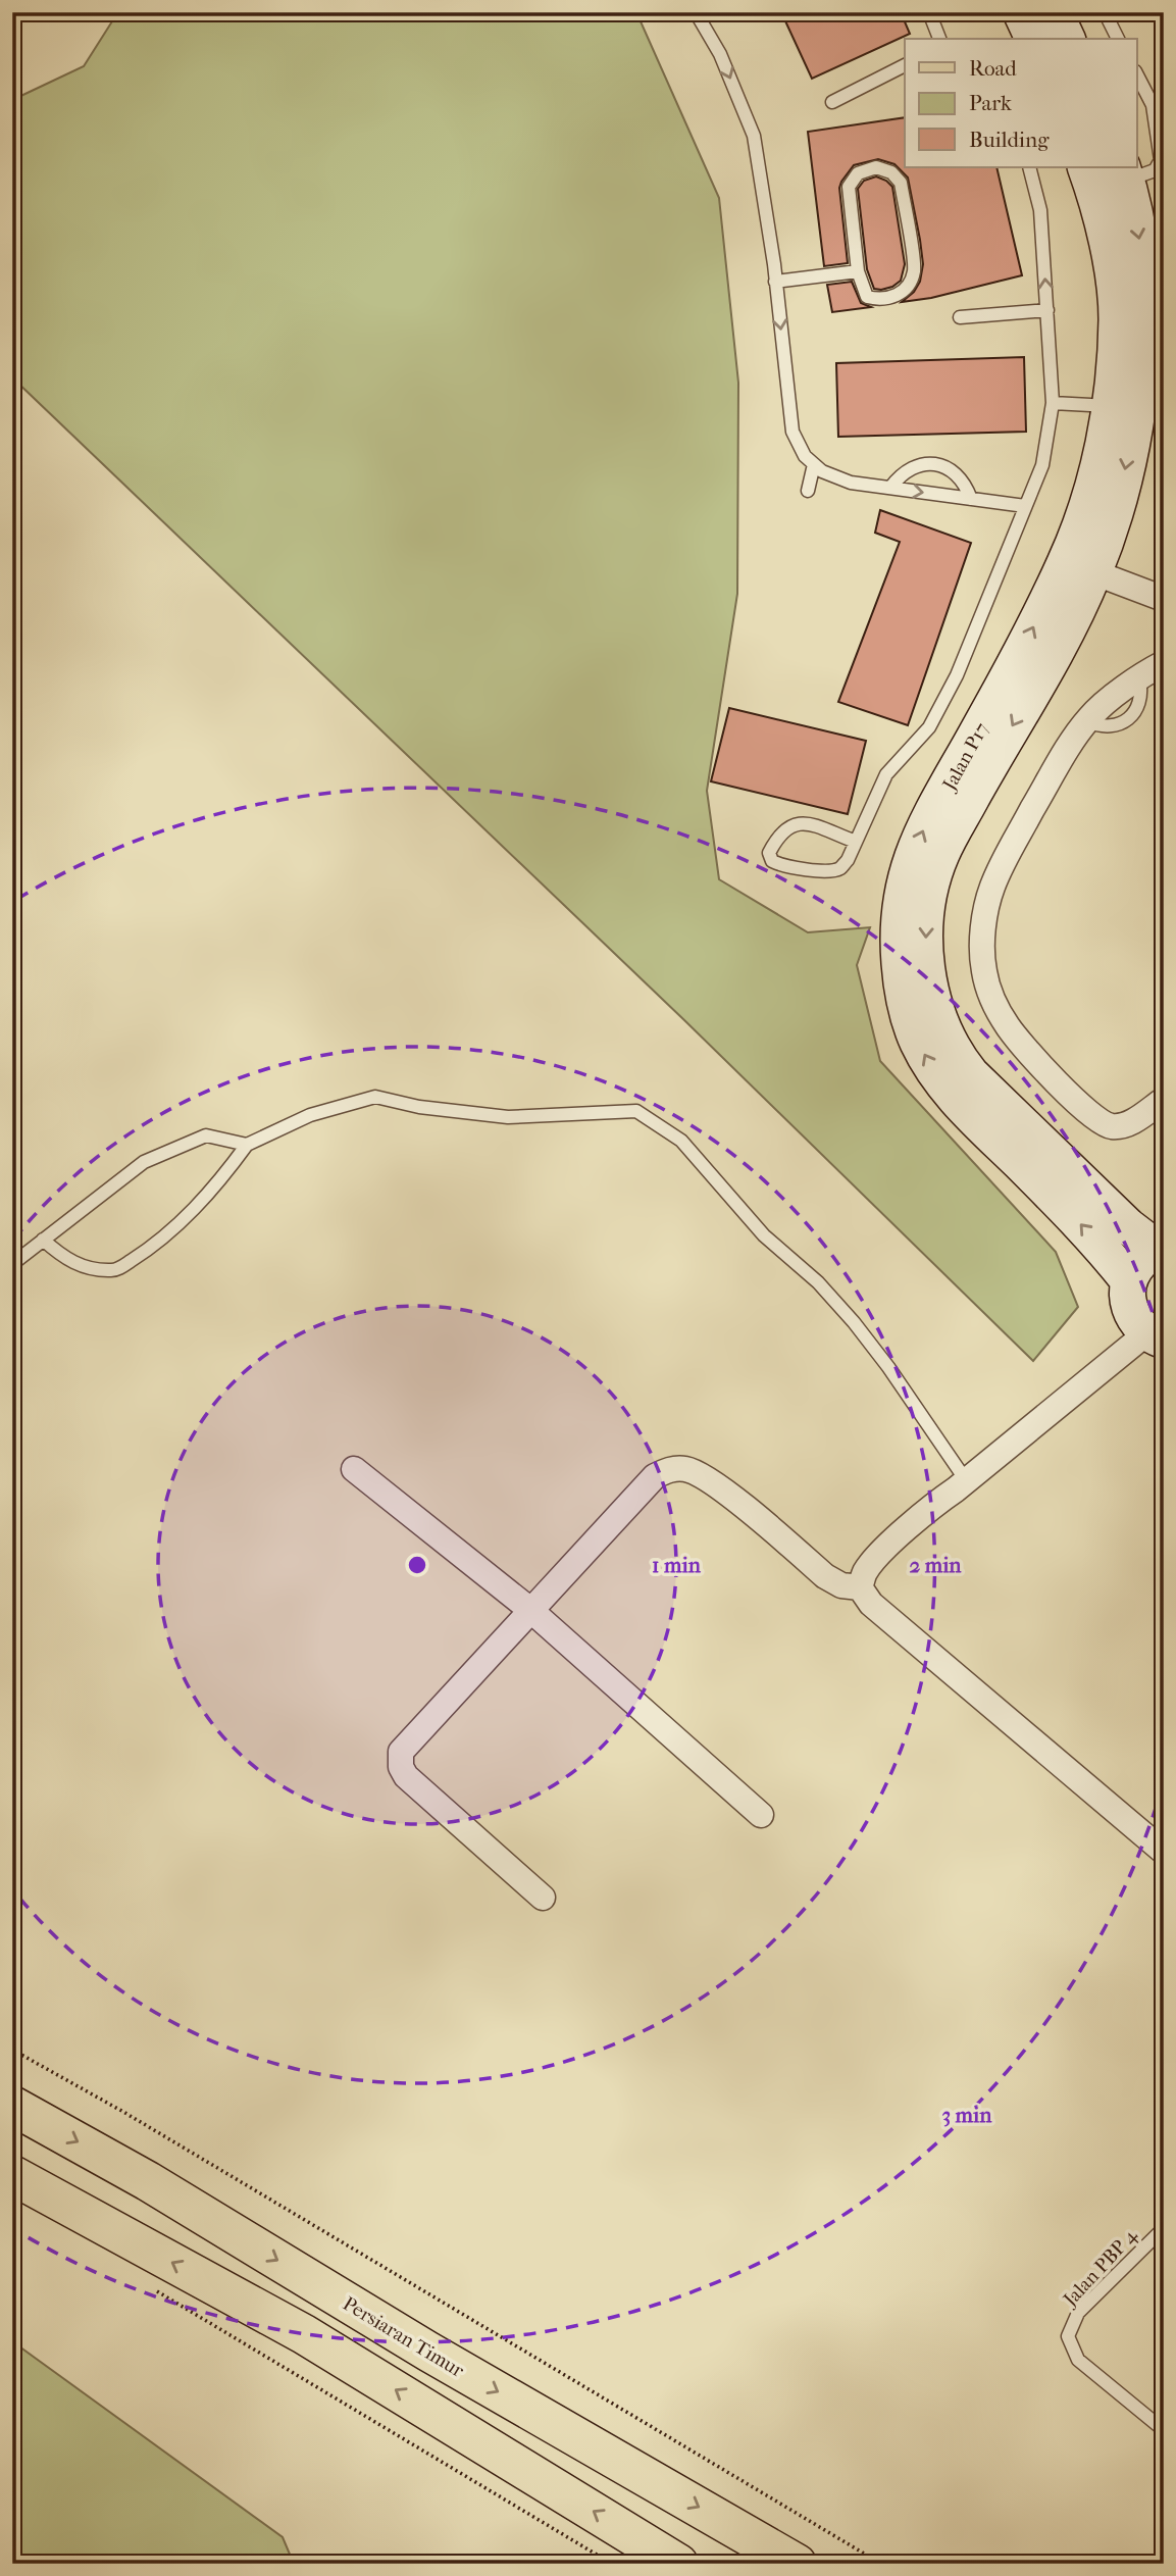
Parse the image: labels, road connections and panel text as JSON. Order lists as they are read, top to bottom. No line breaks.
{"streets":{"main road":["Persiaran Timur"],"street":["Jalan P17"],"lane":["Jalan PBP 4"]},"legend":["Road","Park","Building"],"rings":["1 min","2 min","3 min"]}
